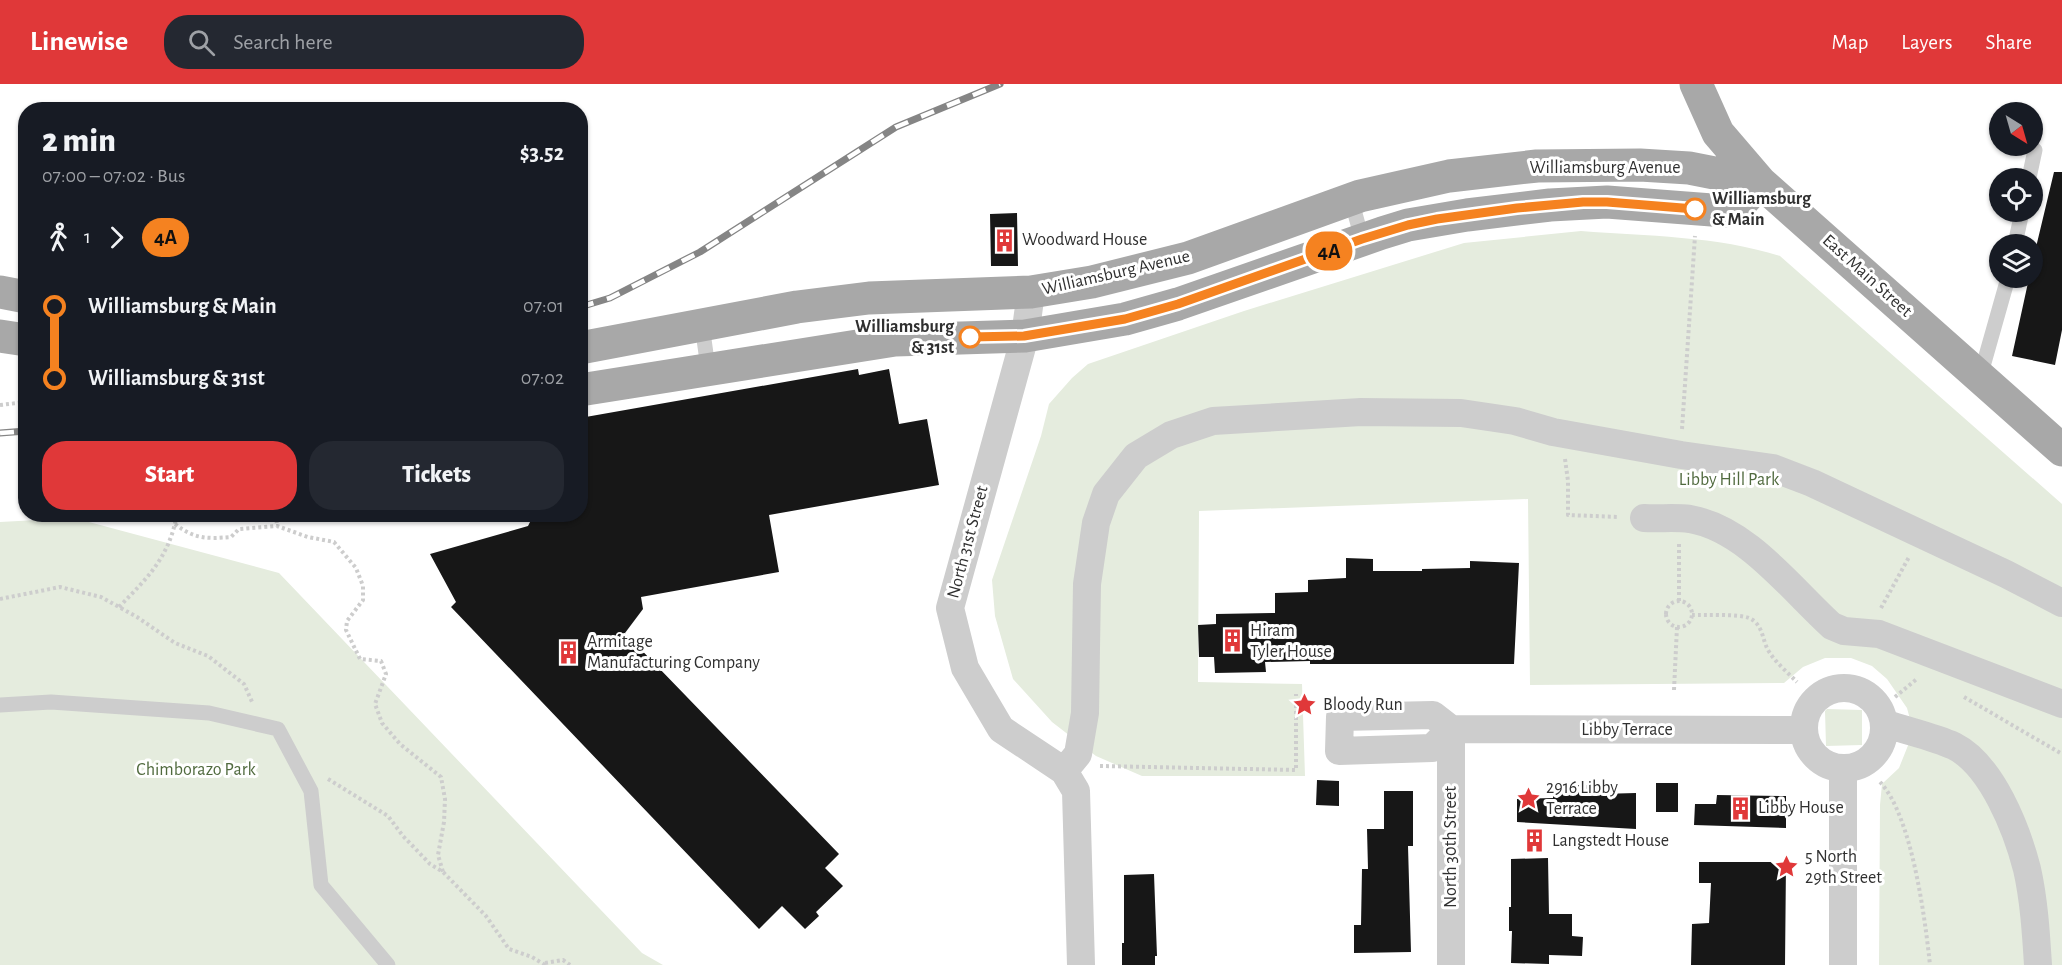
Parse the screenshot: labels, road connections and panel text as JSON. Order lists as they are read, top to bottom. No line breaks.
{"streets":{"main road":["Williamsburg Avenue","East Main Street"],"street":["North 31st Street","Libby Terrace","North 30th Street"]},"crossings":[["Williamsburg Avenue","East Main Street"],["Williamsburg Avenue","North 31st Street"],["Libby Terrace","North 30th Street"]],"parks":["Libby Hill Park","Chimborazo Park"],"places":{"other":["Williamsburg & Main","Williamsburg & 31st"],"building":["Woodward House","Hiram Tyler House","Armitage Manufacturing Company","Libby House","Langstedt House"],"place":["Bloody Run","2916 Libby Terrace","5 North 29th Street"]},"lines":["bus line 4A"],"north":"bottom right","page":{"header":"Linewise","search":"Search here","nav":["Map","Layers","Share"],"on_map":"4A","heading":["2 min","07:00 – 07:02 · Bus","$3.52"],"legs":["1","4A"],"list":[{"name":"Williamsburg & Main","value":"07:01"},{"name":"Williamsburg & 31st","value":"07:02"}],"buttons":["Start","Tickets"]}}
